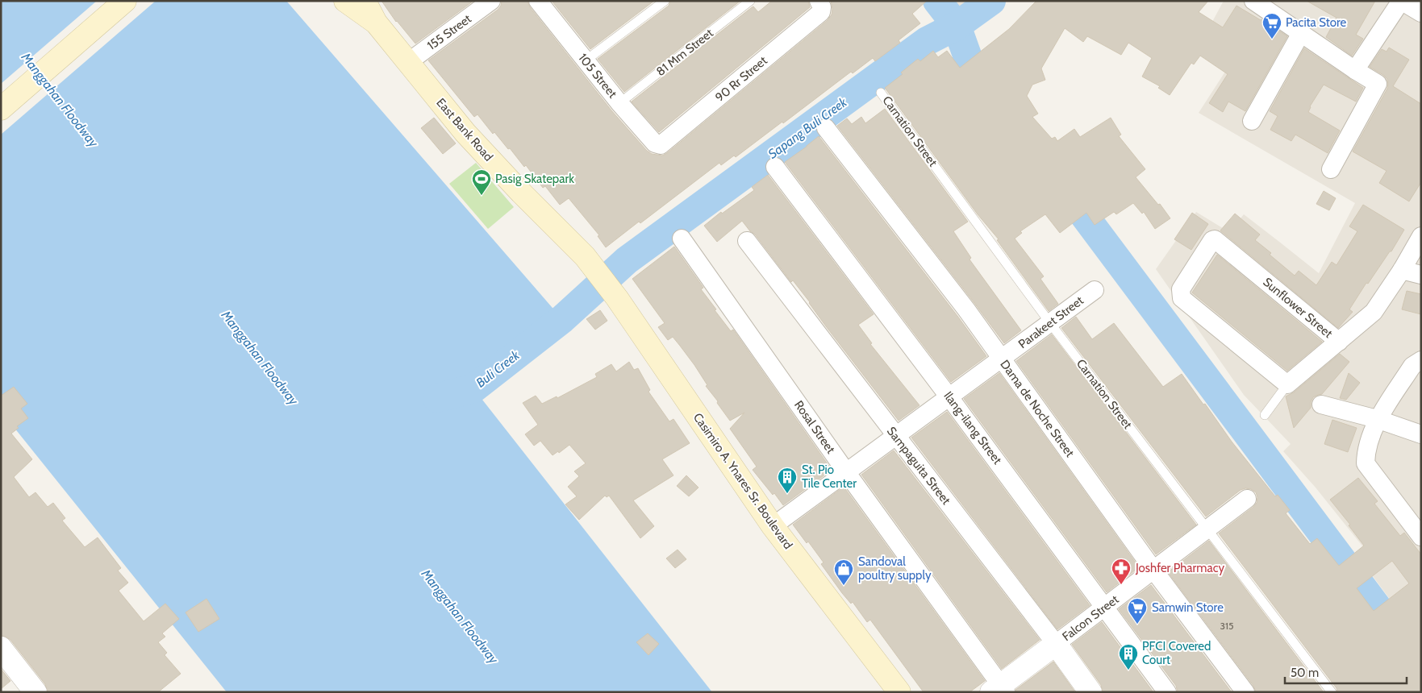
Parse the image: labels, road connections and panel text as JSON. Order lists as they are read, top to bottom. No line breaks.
{"streets":{"main road":["East Bank Road","Casimiro A. Ynares Sr. Boulevard"],"street":["155 Street","105 Street","90 Rr Street","Sunflower Street","Parakeet Street","Dama de Noche Street","Rosal Street","Ilang-ilang Street","Sampaguita Street","Falcon Street"],"lane":["81 Mm Street","Carnation Street"]},"crossings":[["155 Street","East Bank Road"],["81 Mm Street","105 Street"],["105 Street","90 Rr Street"],["East Bank Road","Casimiro A. Ynares Sr. Boulevard"],["Carnation Street","Parakeet Street"],["Carnation Street","Falcon Street"],["Parakeet Street","Dama de Noche Street"],["Parakeet Street","Rosal Street"],["Parakeet Street","Ilang-ilang Street"],["Parakeet Street","Sampaguita Street"],["Parakeet Street","Casimiro A. Ynares Sr. Boulevard"],["Dama de Noche Street","Falcon Street"],["Rosal Street","Falcon Street"],["Ilang-ilang Street","Falcon Street"],["Sampaguita Street","Falcon Street"]],"water":["Manggahan Floodway","Sapang Buli Creek","Buli Creek"],"places":{"supermarket":["Pacita Store","Samwin Store"],"sports":["Pasig Skatepark"],"building":["St. Pio Tile Center","PFCI Covered Court"],"pharmacy":["Joshfer Pharmacy"],"shop":["Sandoval poultry supply"]},"house_numbers":["315"],"scale_bar":"50 m"}
